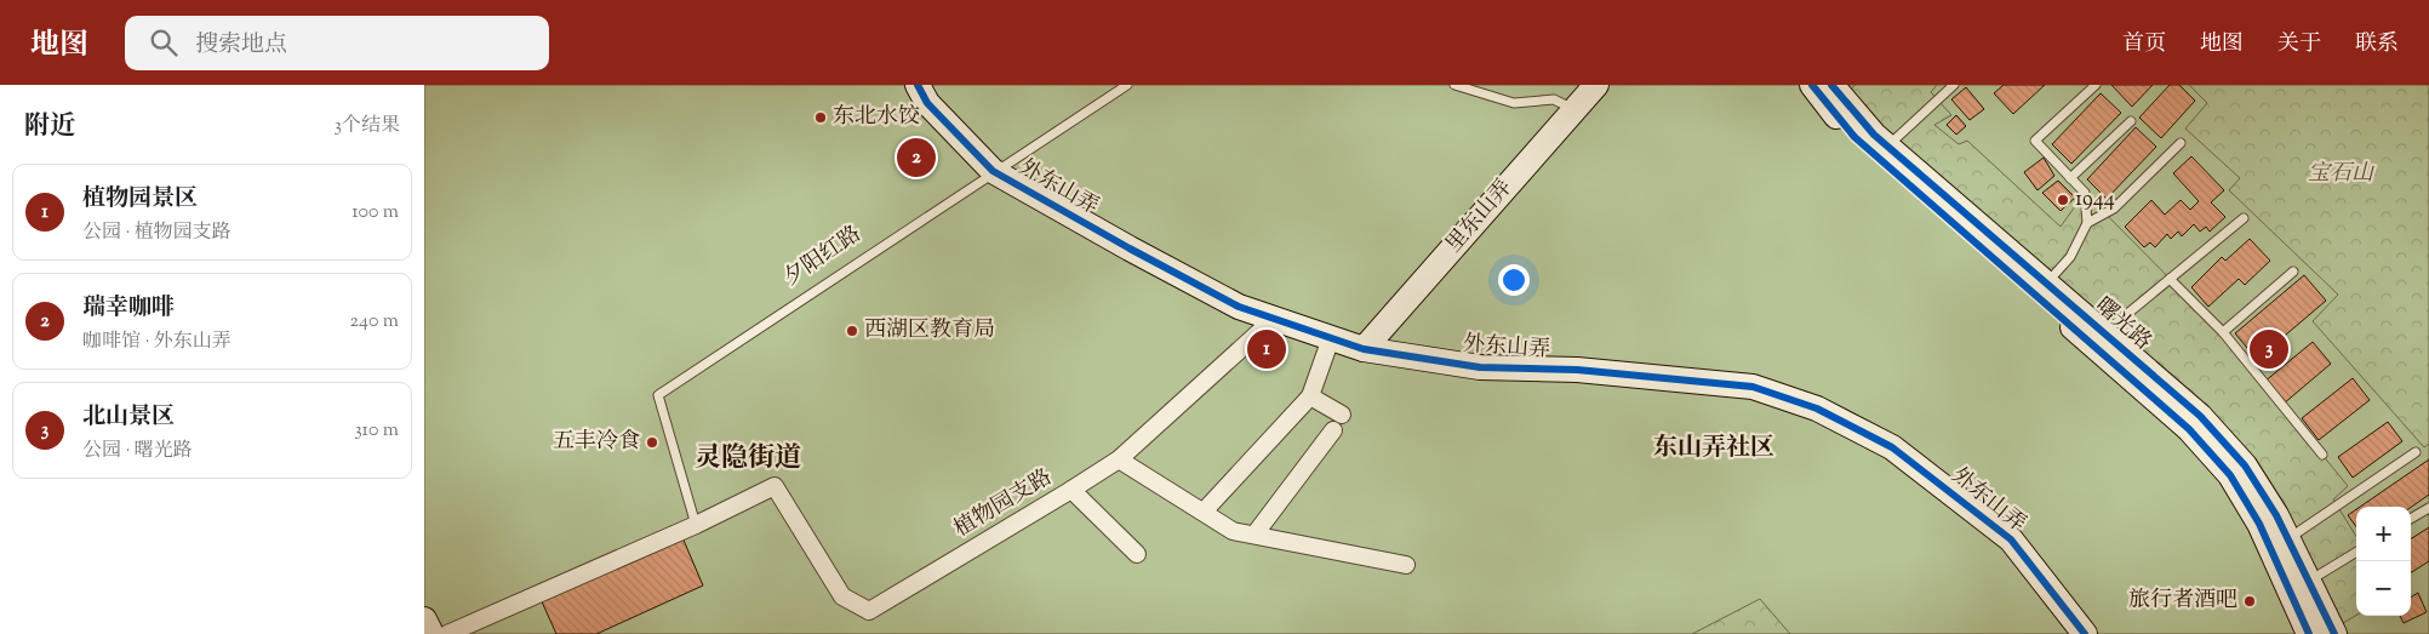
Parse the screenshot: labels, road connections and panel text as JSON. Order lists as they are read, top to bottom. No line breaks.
{"streets":{"street":["外东山弄","里东山弄","曙光路","植物园支路"],"lane":["夕阳红路"]},"crossings":[["外东山弄","里东山弄"],["外东山弄","夕阳红路"],["外东山弄","植物园支路"],["夕阳红路","植物园支路"]],"districts":["东山弄社区","灵隐街道"],"parks":["宝石山"],"places":["东北水饺","1944","西湖区教育局","五丰冷食","旅行者酒吧"],"page":{"header":"地图","search":"搜索地点","nav":["首页","地图","关于","联系"],"heading":["附近","3个结果"],"pins":["2","1","3"],"list":[{"mark":"1","name":"植物园景区","note":"公园 · 植物园支路","value":"100 m"},{"mark":"2","name":"瑞幸咖啡","note":"咖啡馆 · 外东山弄","value":"240 m"},{"mark":"3","name":"北山景区","note":"公园 · 曙光路","value":"310 m"}],"map_buttons":["+","−"]}}
